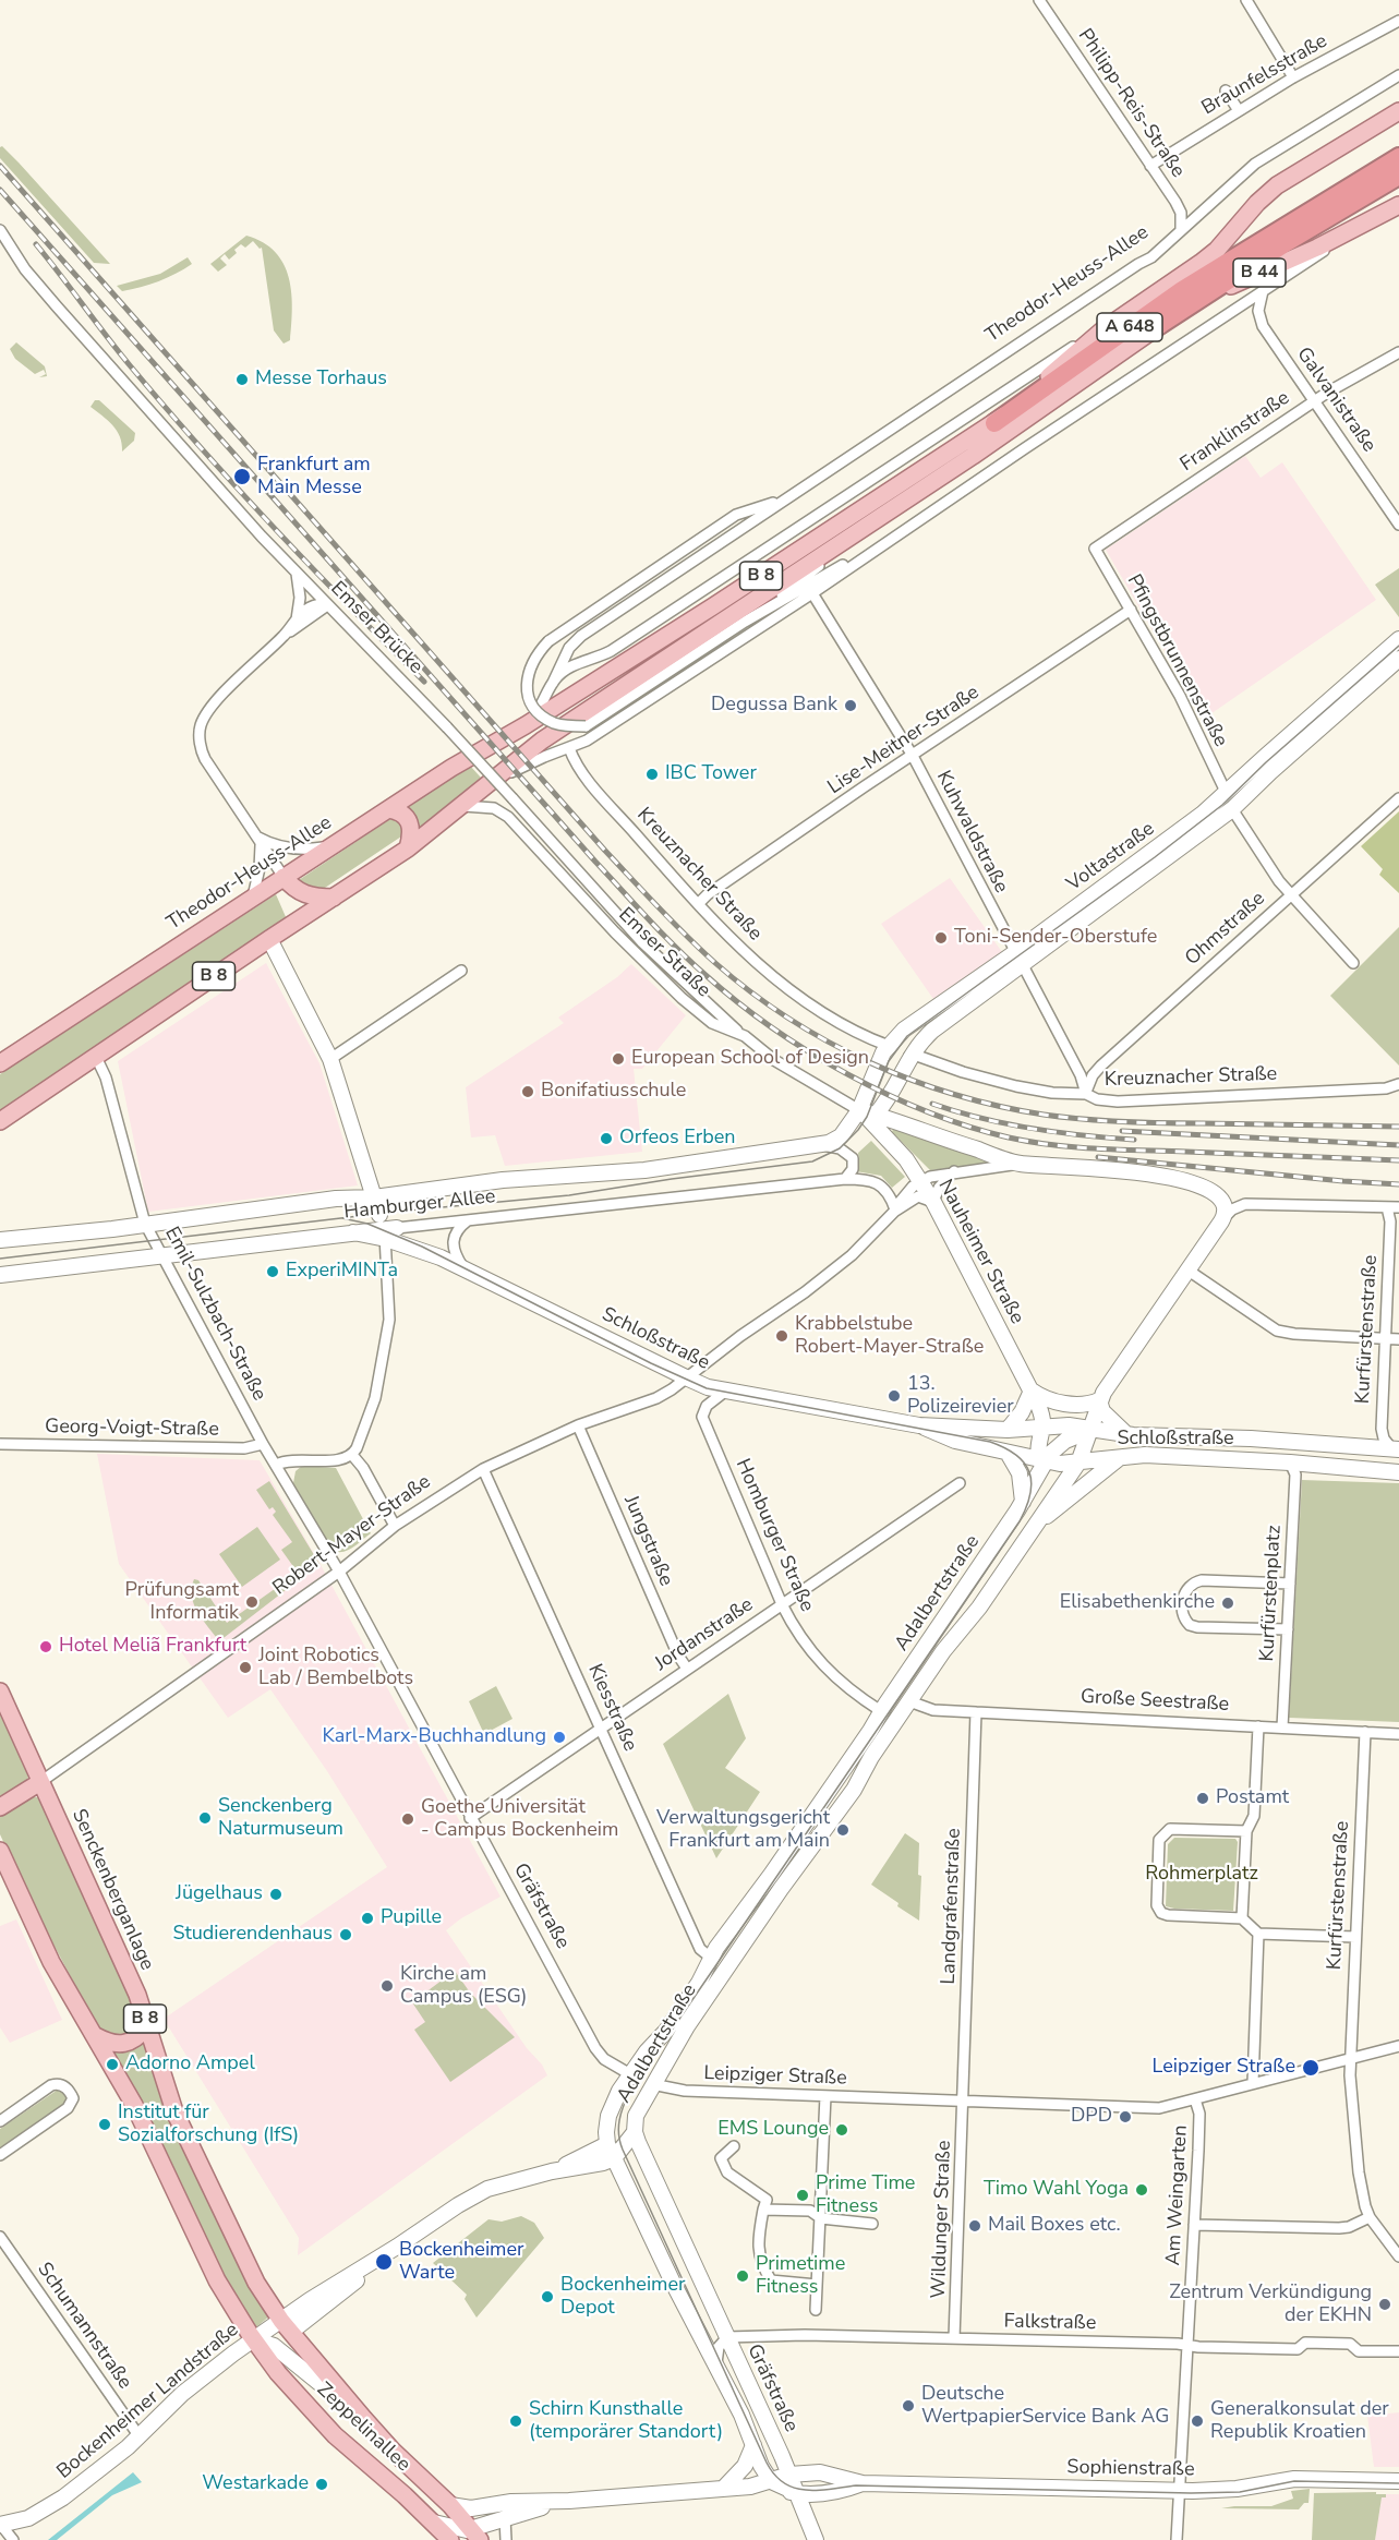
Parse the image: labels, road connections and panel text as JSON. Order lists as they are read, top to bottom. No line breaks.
{"streets":{"highway":["Theodor-Heuss-Allee","A 648"],"main road":["B 44","B 8","Robert-Mayer-Straße","Senckenberganlage","Zeppelinallee"],"street":["Braunfelsstraße","Philipp-Reis-Straße","Galvanistraße","Franklinstraße","Emser Brücke","Pfingstbrunnenstraße","Lise-Meitner-Straße","Kuhwaldstraße","Voltastraße","Kreuznacher Straße","Ohmstraße","Emser Straße","Hamburger Allee","Nauheimer Straße","Emil-Sulzbach-Straße","Kurfürstenstraße","Schloßstraße","Georg-Voigt-Straße","Homburger Straße","Jungstraße","Adalbertstraße","Kurfürstenplatz","Jordanstraße","Große Seestraße","Kiesstraße","Gräfstraße","Landgrafenstraße","Leipziger Straße","Am Weingarten","Wildunger Straße","Falkstraße","Schumannstraße","Bockenheimer Landstraße","Sophienstraße"]},"crossings":[["Braunfelsstraße","Philipp-Reis-Straße"],["Philipp-Reis-Straße","Theodor-Heuss-Allee"],["B 44","Theodor-Heuss-Allee"],["Theodor-Heuss-Allee","Galvanistraße"],["Theodor-Heuss-Allee","Kuhwaldstraße"],["Theodor-Heuss-Allee","Kreuznacher Straße"],["Theodor-Heuss-Allee","Emser Straße"],["Theodor-Heuss-Allee","Emil-Sulzbach-Straße"],["Galvanistraße","Franklinstraße"],["Franklinstraße","Pfingstbrunnenstraße"],["B 8","Bockenheimer Landstraße"],["B 8","Zeppelinallee"],["Emser Brücke","Emser Straße"],["Pfingstbrunnenstraße","Lise-Meitner-Straße"],["Pfingstbrunnenstraße","Voltastraße"],["Lise-Meitner-Straße","Kuhwaldstraße"],["Lise-Meitner-Straße","Kreuznacher Straße"],["Kuhwaldstraße","Voltastraße"],["Kuhwaldstraße","Kreuznacher Straße"],["Kuhwaldstraße","Ohmstraße"],["Voltastraße","Kreuznacher Straße"],["Voltastraße","Emser Straße"],["Voltastraße","Nauheimer Straße"],["Kreuznacher Straße","Ohmstraße"],["Emser Straße","Nauheimer Straße"],["Hamburger Allee","Emil-Sulzbach-Straße"],["Hamburger Allee","Schloßstraße"],["Hamburger Allee","Robert-Mayer-Straße"],["Nauheimer Straße","Schloßstraße"],["Nauheimer Straße","Robert-Mayer-Straße"],["Nauheimer Straße","Adalbertstraße"],["Emil-Sulzbach-Straße","Georg-Voigt-Straße"],["Emil-Sulzbach-Straße","Robert-Mayer-Straße"],["Emil-Sulzbach-Straße","Gräfstraße"],["Kurfürstenstraße","Schloßstraße"],["Kurfürstenstraße","Große Seestraße"],["Kurfürstenstraße","Leipziger Straße"],["Schloßstraße","Robert-Mayer-Straße"],["Schloßstraße","Homburger Straße"],["Schloßstraße","Adalbertstraße"],["Schloßstraße","Kurfürstenplatz"],["Robert-Mayer-Straße","Jungstraße"],["Robert-Mayer-Straße","Kiesstraße"],["Robert-Mayer-Straße","Senckenberganlage"],["Robert-Mayer-Straße","Gräfstraße"],["Homburger Straße","Adalbertstraße"],["Homburger Straße","Jordanstraße"],["Homburger Straße","Große Seestraße"],["Jungstraße","Jordanstraße"],["Adalbertstraße","Große Seestraße"],["Adalbertstraße","Kiesstraße"],["Adalbertstraße","Gräfstraße"],["Adalbertstraße","Leipziger Straße"],["Adalbertstraße","Bockenheimer Landstraße"],["Kurfürstenplatz","Große Seestraße"],["Jordanstraße","Kiesstraße"],["Jordanstraße","Gräfstraße"],["Große Seestraße","Landgrafenstraße"],["Senckenberganlage","Bockenheimer Landstraße"],["Senckenberganlage","Zeppelinallee"],["Gräfstraße","Falkstraße"],["Gräfstraße","Bockenheimer Landstraße"],["Gräfstraße","Sophienstraße"],["Landgrafenstraße","Leipziger Straße"],["Landgrafenstraße","Wildunger Straße"],["Leipziger Straße","Am Weingarten"],["Leipziger Straße","Wildunger Straße"],["Am Weingarten","Falkstraße"],["Am Weingarten","Sophienstraße"],["Wildunger Straße","Falkstraße"],["Schumannstraße","Bockenheimer Landstraße"],["Bockenheimer Landstraße","Zeppelinallee"],["Zeppelinallee","Sophienstraße"]],"parks":["Rohmerplatz"],"places":["Messe Torhaus","Frankfurt am Main Messe","Degussa Bank","IBC Tower","Toni-Sender-Oberstufe","European School of Design","Bonifatiusschule","Orfeos Erben","ExperiMINTa","Krabbelstube Robert-Mayer-Straße","13. Polizeirevier","Prüfungsamt Informatik","Elisabethenkirche","Hotel Meliã Frankfurt","Joint Robotics Lab / Bembelbots","Karl-Marx-Buchhandlung","Postamt","Senckenberg Naturmuseum","Goethe Universität - Campus Bockenheim","Verwaltungsgericht Frankfurt am Main","Jügelhaus","Pupille","Studierendenhaus","Kirche am Campus (ESG)","Adorno Ampel","Leipziger Straße","DPD","Institut für Sozialforschung (IfS)","EMS Lounge","Timo Wahl Yoga","Prime Time Fitness","Mail Boxes etc.","Bockenheimer Warte","Primetime Fitness","Bockenheimer Depot","Zentrum Verkündigung der EKHN","Deutsche WertpapierService Bank AG","Schirn Kunsthalle (temporärer Standort)","Generalkonsulat der Republik Kroatien","Westarkade"]}
